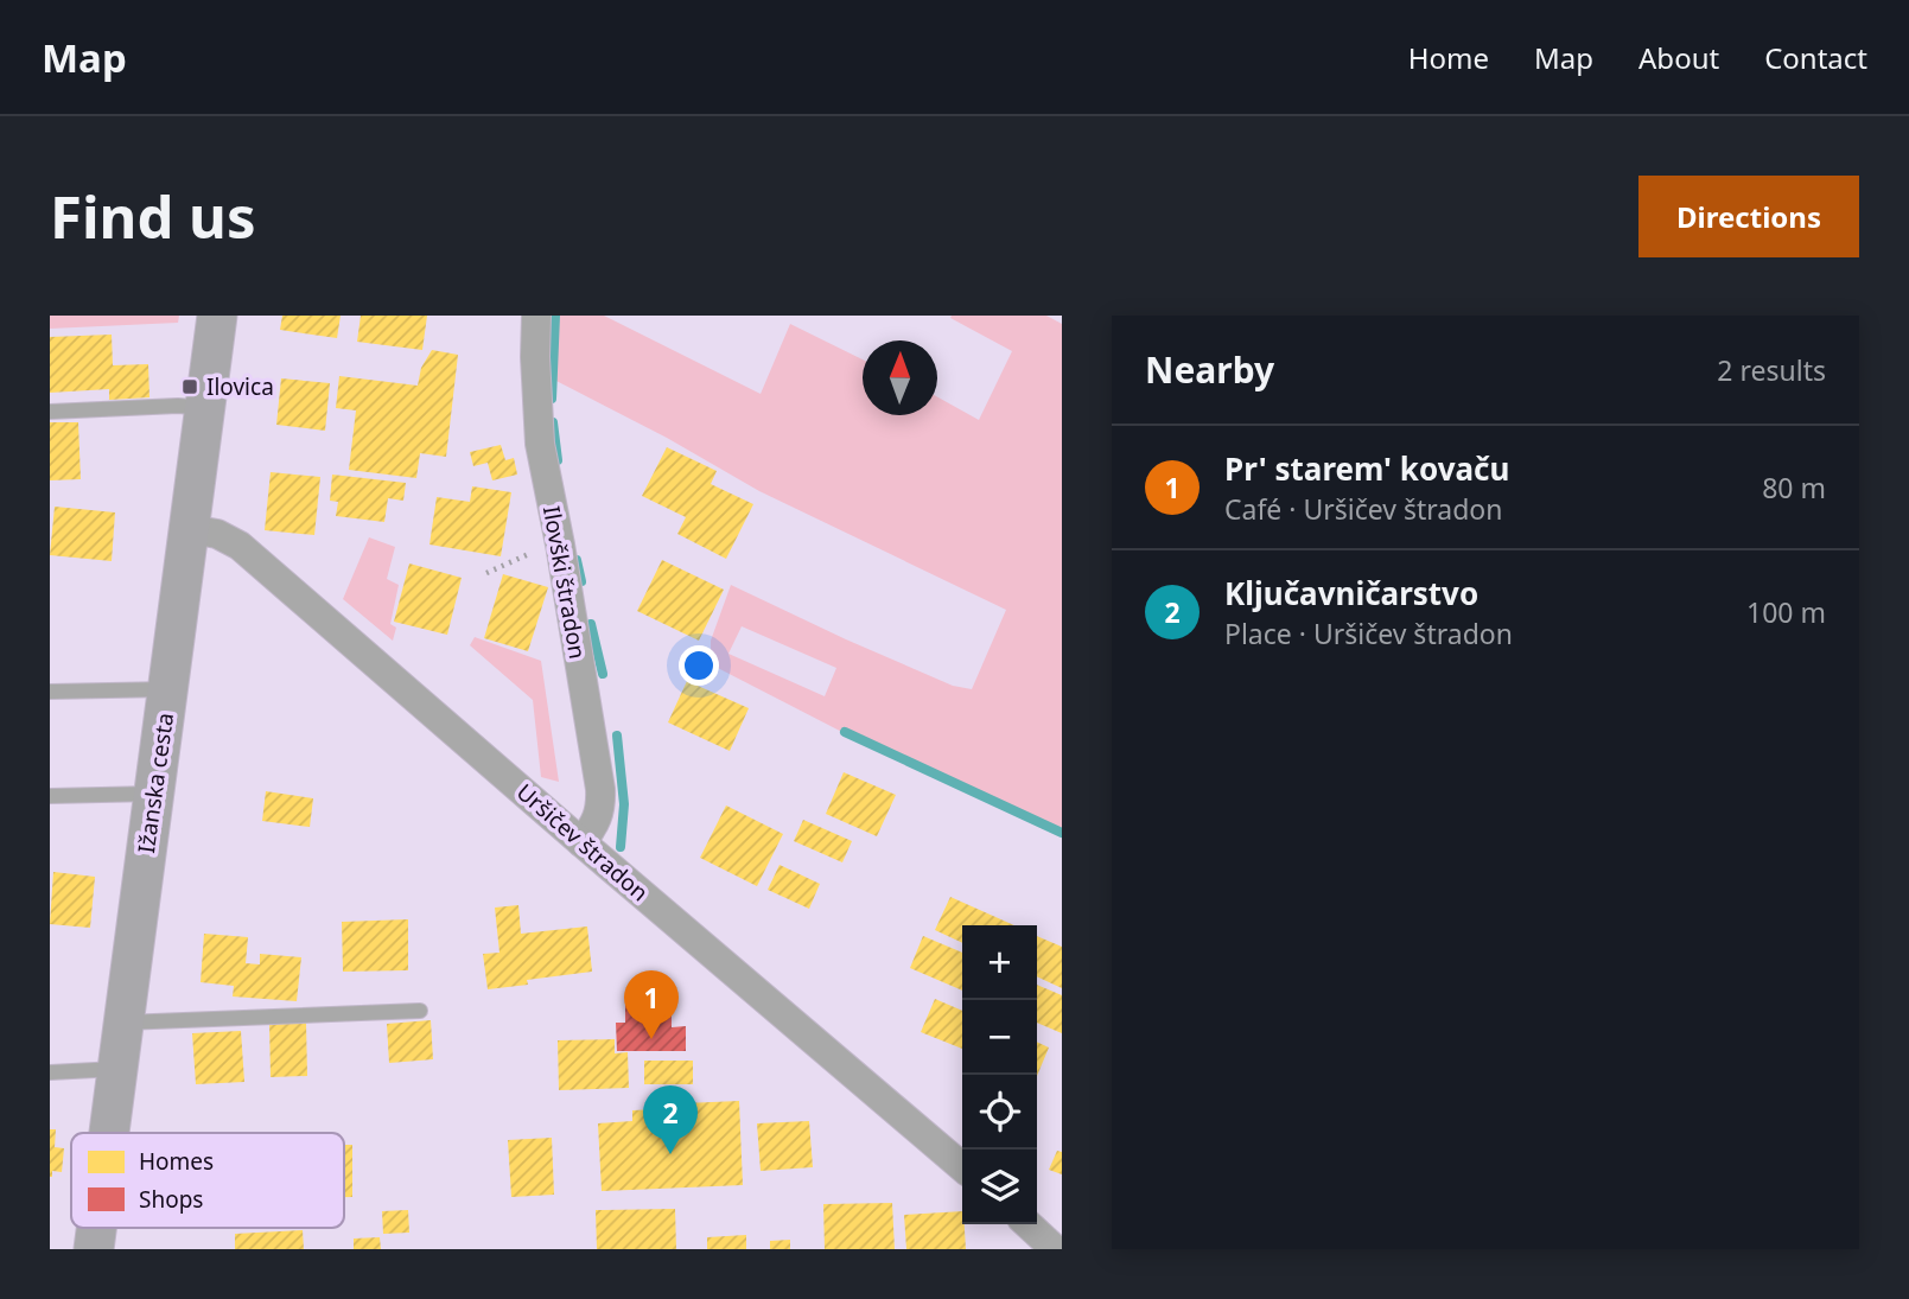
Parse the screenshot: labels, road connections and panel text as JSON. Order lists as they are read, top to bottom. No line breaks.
{"streets":{"main road":["Ižanska cesta"],"street":["Ilovški štradon","Uršičev štradon"]},"crossings":[["Ilovški štradon","Uršičev štradon"],["Ižanska cesta","Uršičev štradon"]],"places":{"transit":["Ilovica"]},"legend":["Homes","Shops"],"north":"top","page":{"header":"Map","nav":["Home","Map","About","Contact"],"buttons":"Directions","title":"Find us","heading":["Nearby","2 results"],"list":[{"mark":"1","name":"Pr' starem' kovaču","note":"Café · Uršičev štradon","value":"80 m"},{"mark":"2","name":"Ključavničarstvo","note":"Place · Uršičev štradon","value":"100 m"}],"map_buttons":["+","−"],"pins":["1","2"]}}
